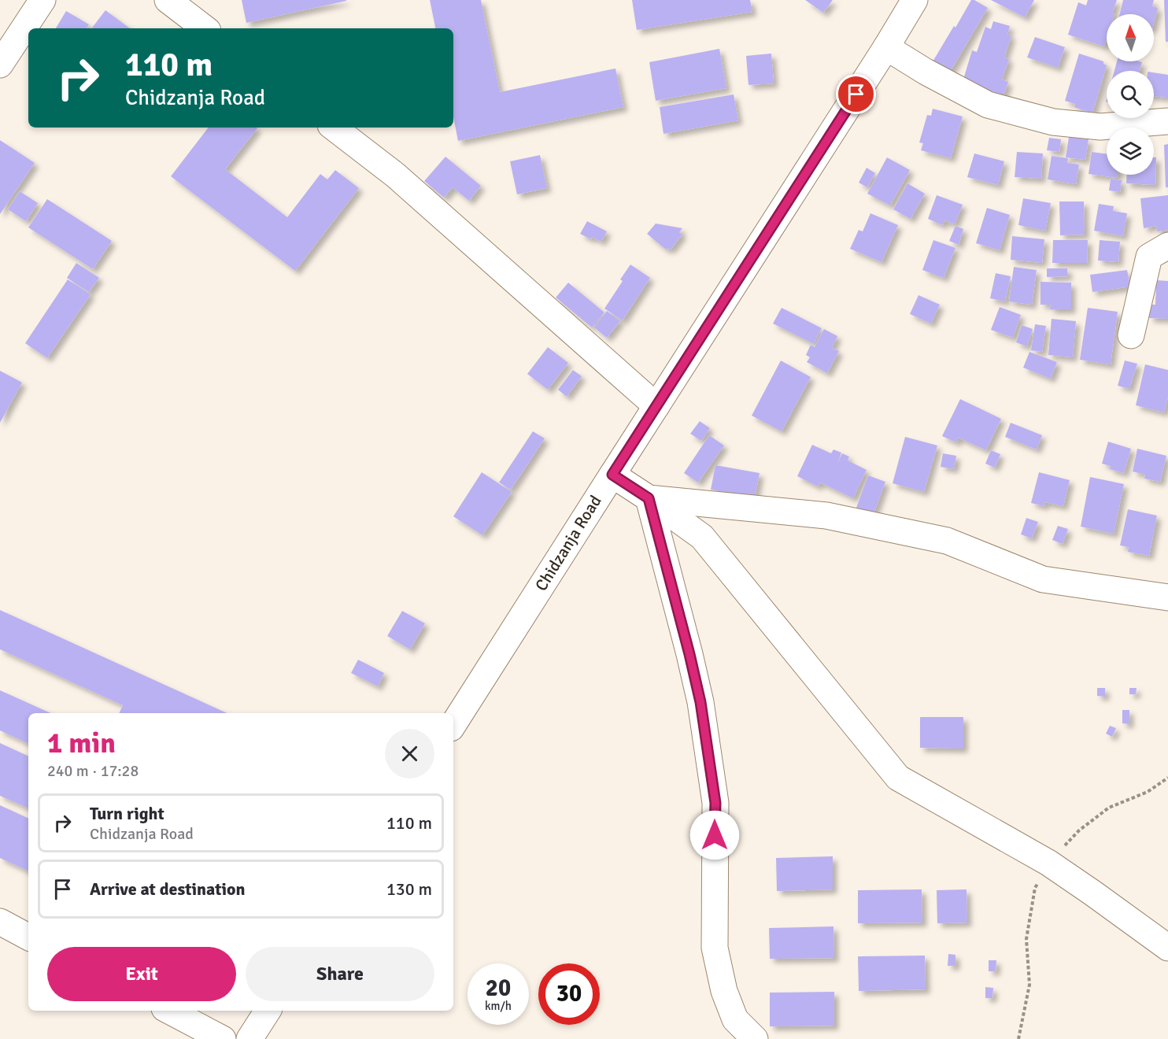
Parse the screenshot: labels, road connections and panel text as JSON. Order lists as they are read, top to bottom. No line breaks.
{"streets":{"street":["Chidzanja Road"]},"north":"top","page":{"turn":["110 m","Chidzanja Road"],"heading":["1 min","240 m · 17:28"],"list":[{"name":"Turn right","note":"Chidzanja Road","value":"110 m"},{"name":"Arrive at destination","value":"130 m"}],"buttons":["Exit","Share"],"speed":"20 km/h","limit":"30"}}
